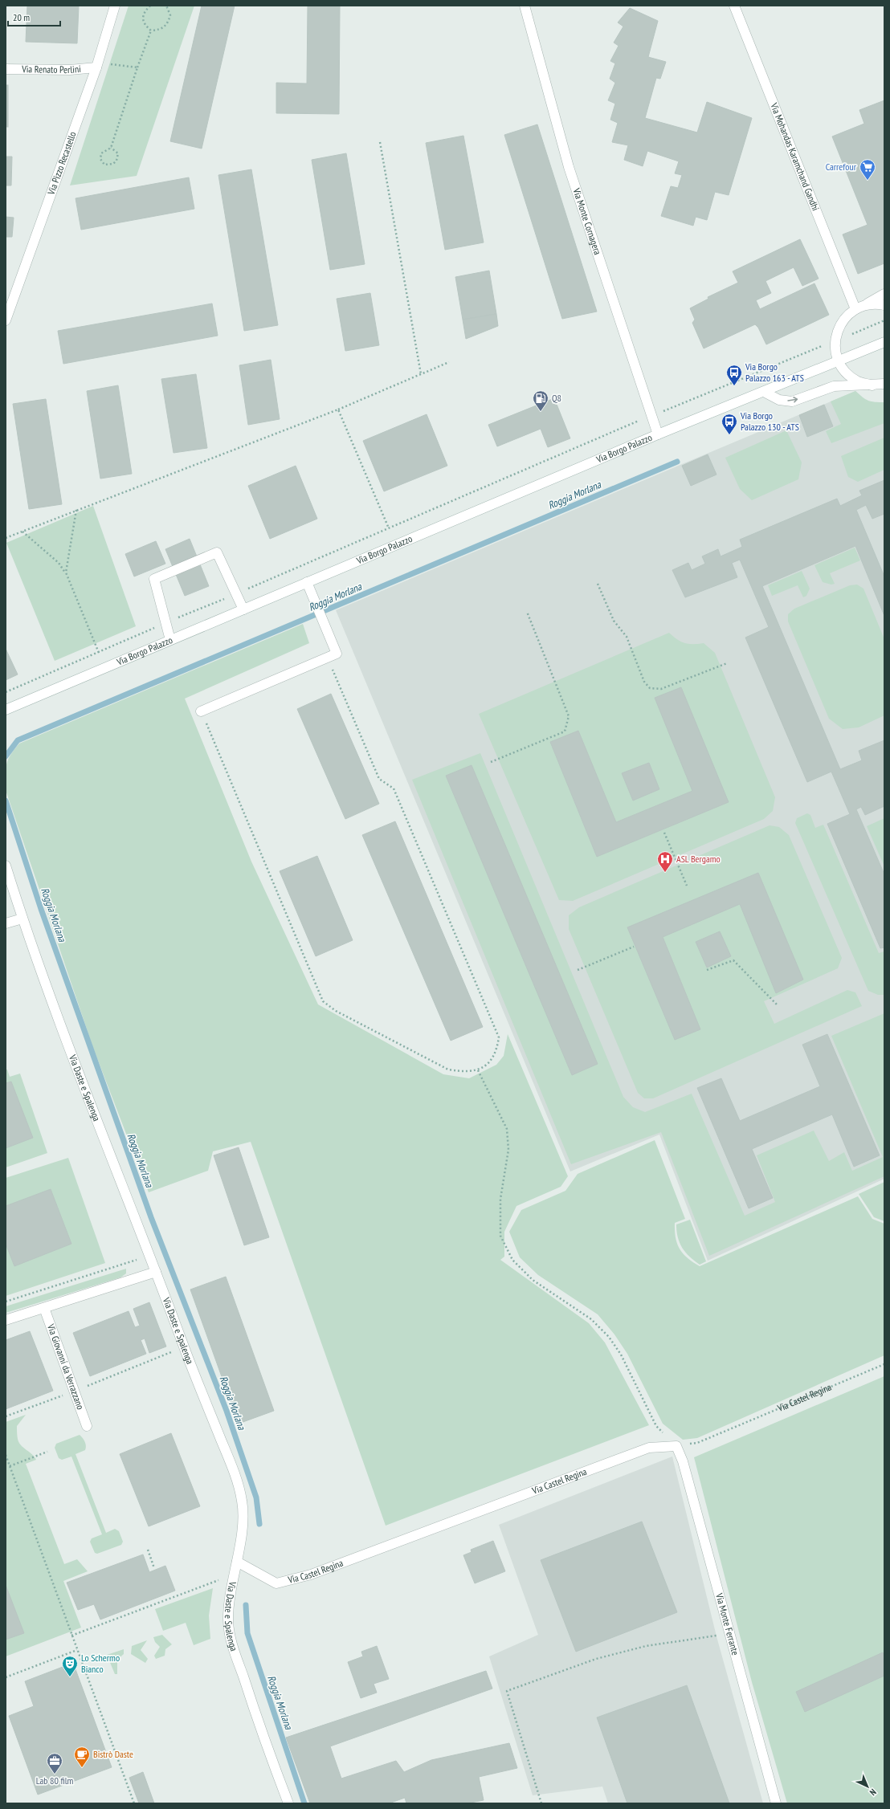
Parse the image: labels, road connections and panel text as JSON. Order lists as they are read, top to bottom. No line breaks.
{"streets":{"street":["Via Renato Perlini","Via Mohandas Karamchand Gandhi","Via Pizzo Recastello","Via Monte Cornagera","Via Borgo Palazzo","Via Daste e Spalenga","Via Giovanni da Verrazzano","Via Castel Regina","Via Monte Ferrante"]},"crossings":[["Via Renato Perlini","Via Pizzo Recastello"],["Via Monte Cornagera","Via Borgo Palazzo"],["Via Daste e Spalenga","Via Castel Regina"],["Via Castel Regina","Via Monte Ferrante"]],"water":["Roggia Morlana"],"places":{"supermarket":["Carrefour"],"bus stop":["Via Borgo Palazzo 163 - ATS","Via Borgo Palazzo 130 - ATS"],"fuel station":["Q8"],"hospital":["ASL Bergamo"],"theatre":["Lo Schermo Bianco"],"cafe":["Bistrò Daste"],"office":["Lab 80 film"]},"scale_bar":"20 m","north":"bottom right"}
